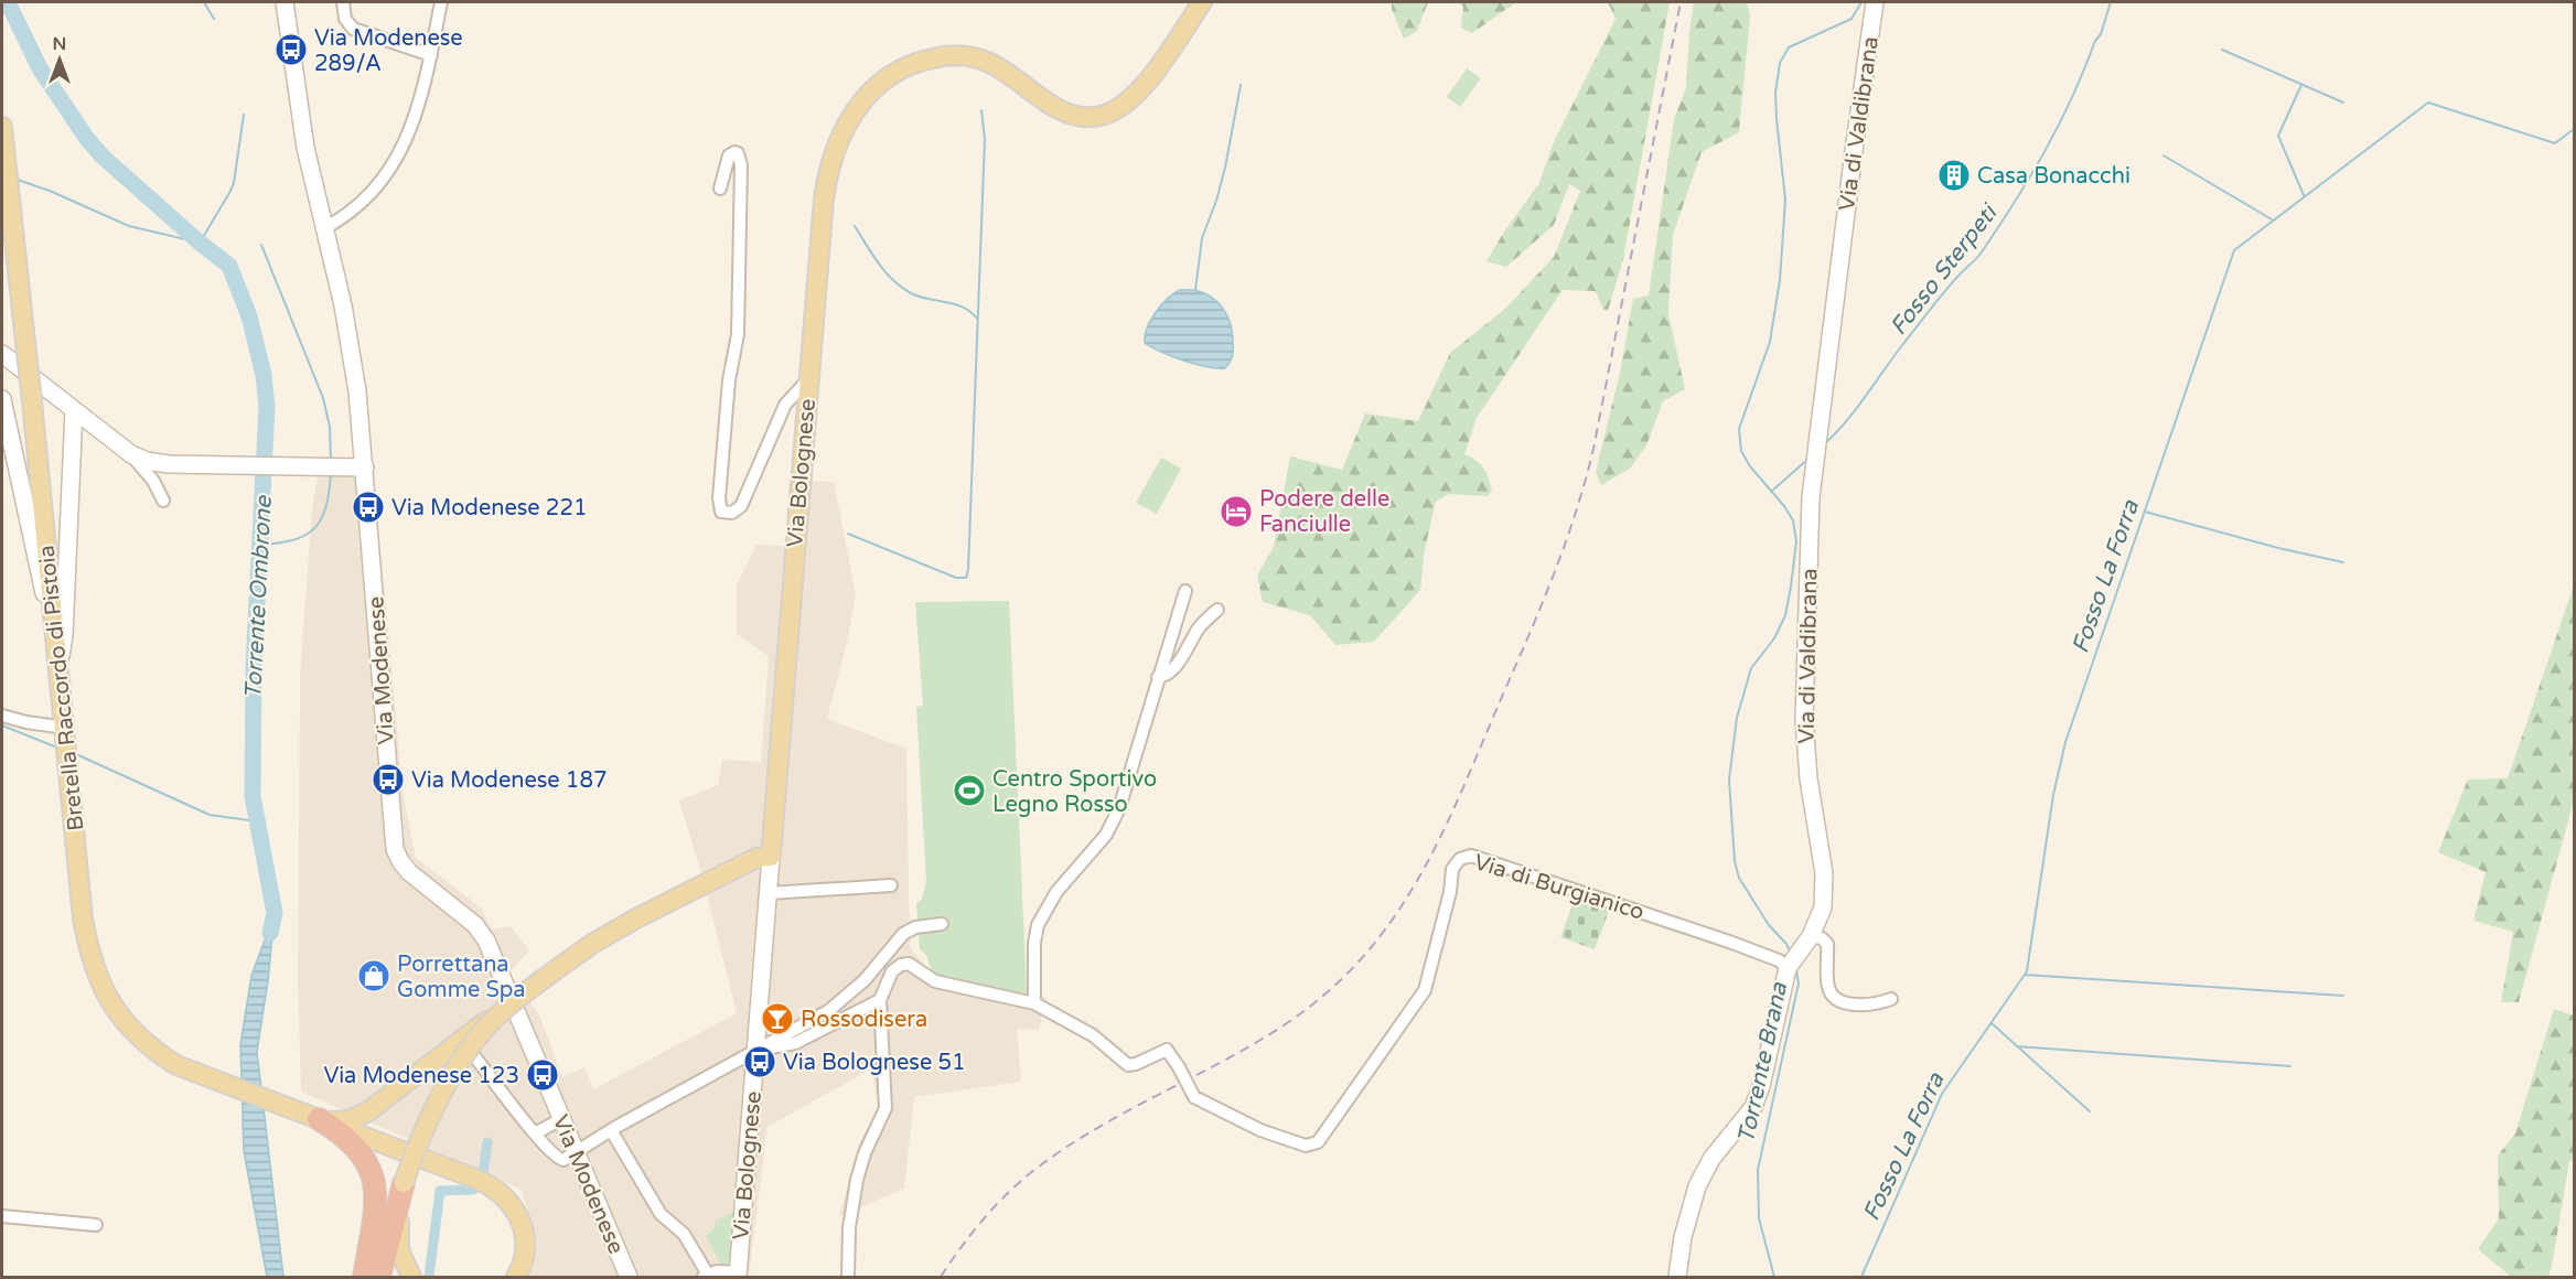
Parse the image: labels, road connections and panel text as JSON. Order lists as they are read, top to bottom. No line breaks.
{"streets":{"main road":["Via Bolognese","Bretella Raccordo di Pistoia"],"street":["Via di Valdibrana","Via Modenese","Via di Burgianico"]},"crossings":[["Via di Valdibrana","Via di Burgianico"]],"water":["Fosso Sterpeti","Fosso La Forra","Torrente Ombrone","Torrente Brana"],"places":{"bus stop":["Via Modenese 289/A","Via Modenese 221","Via Modenese 187","Via Bolognese 51","Via Modenese 123"],"building":["Casa Bonacchi"],"hotel":["Podere delle Fanciulle"],"sports":["Centro Sportivo Legno Rosso"],"shop":["Porrettana Gomme Spa"],"bar":["Rossodisera"]},"north":"top"}
